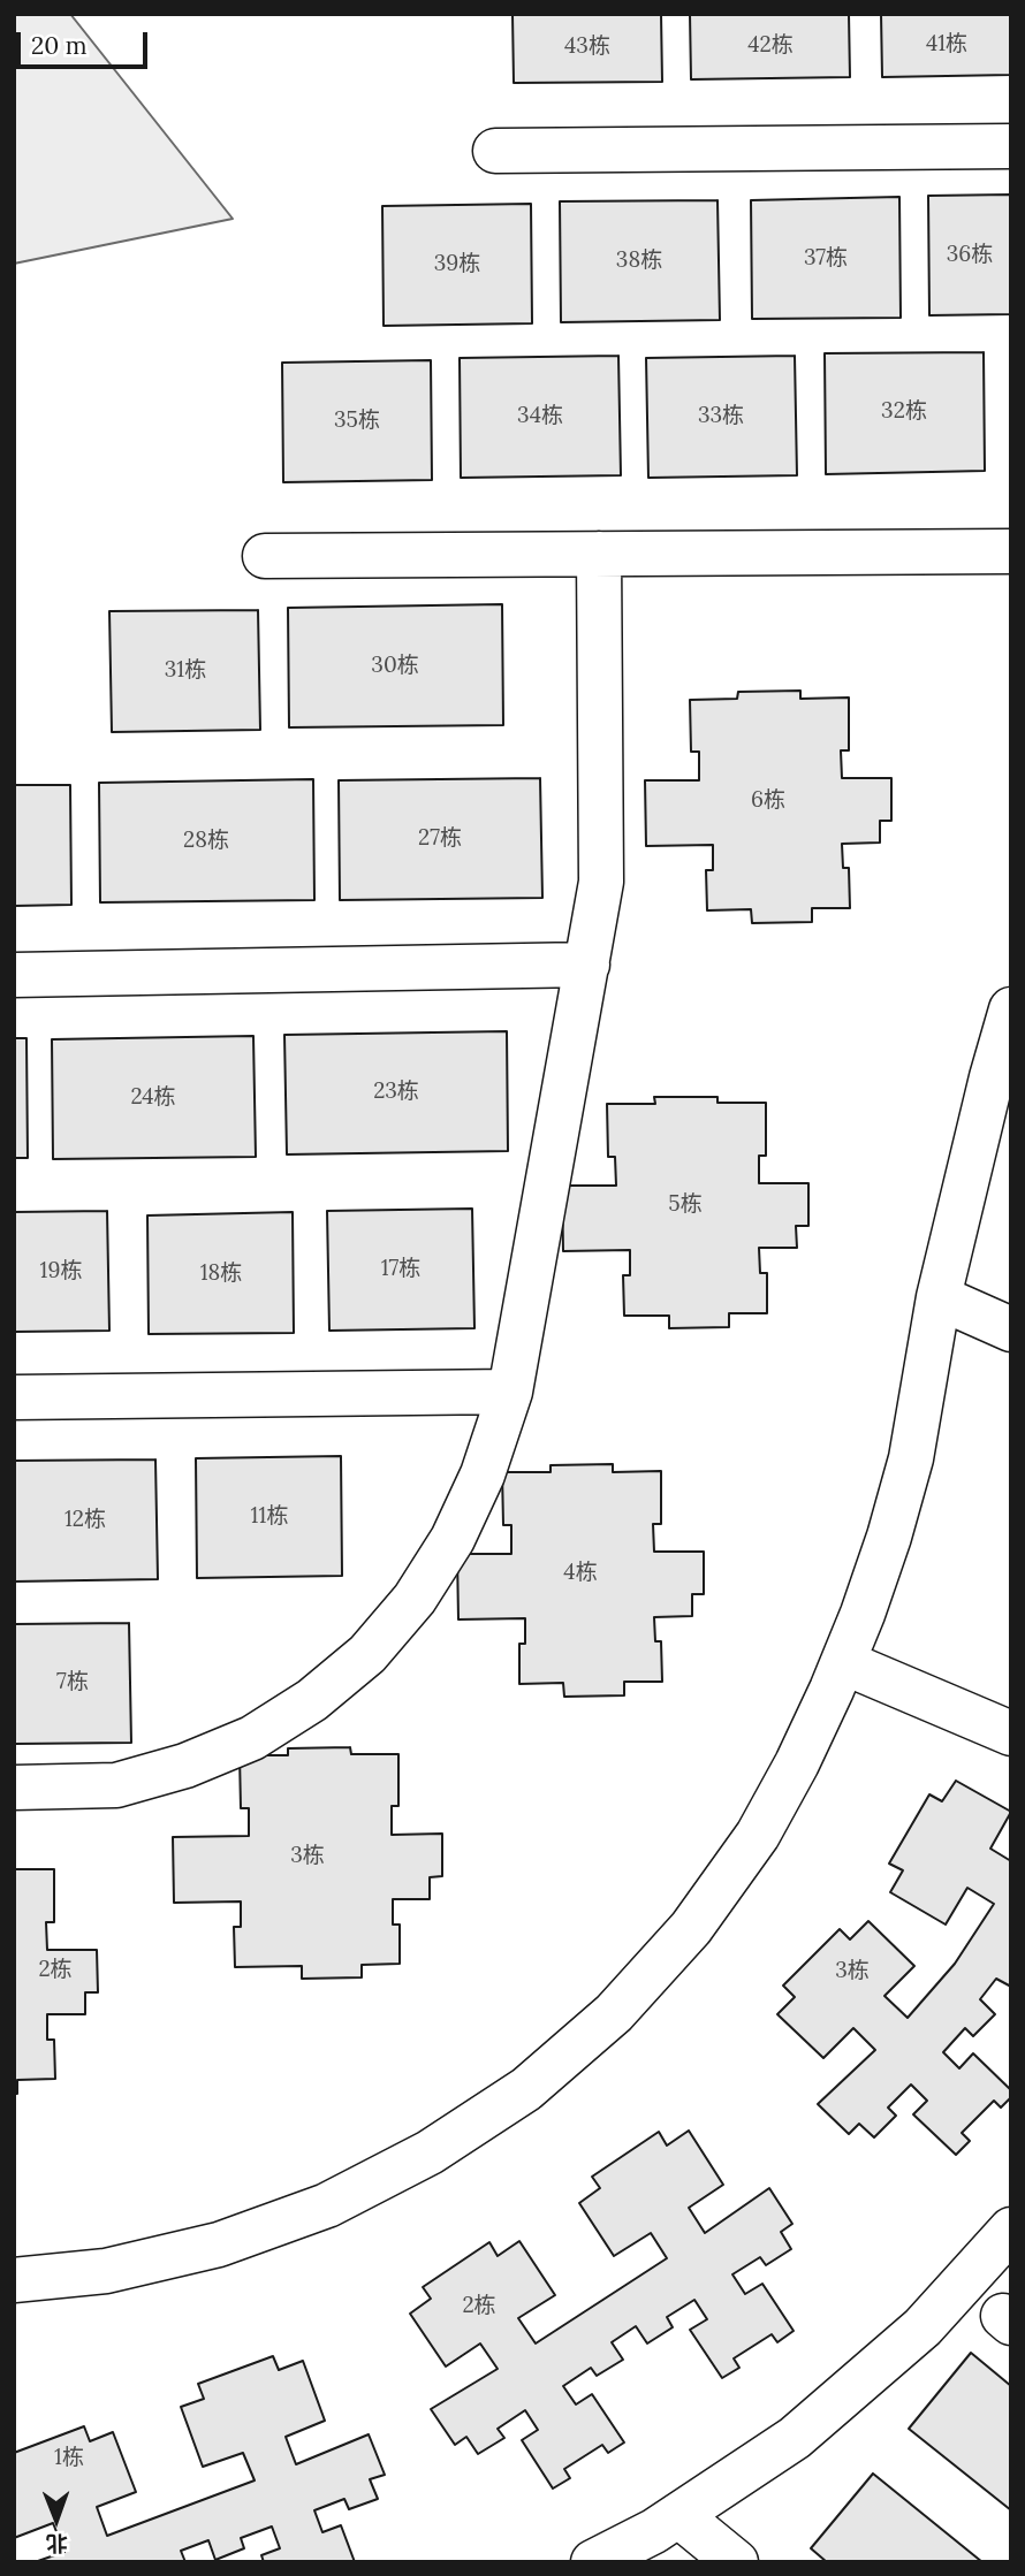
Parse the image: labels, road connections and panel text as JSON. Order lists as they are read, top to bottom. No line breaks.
{"house_numbers":["41栋","42栋","43栋","36栋","37栋","38栋","39栋","32栋","34栋","33栋","35栋","30栋","31栋","6栋","27栋","28栋","23栋","24栋","5栋","17栋","19栋","18栋","11栋","12栋","4栋","7栋","3栋","2栋","3栋","2栋","1栋"],"scale_bar":"20 m","north":"bottom"}
